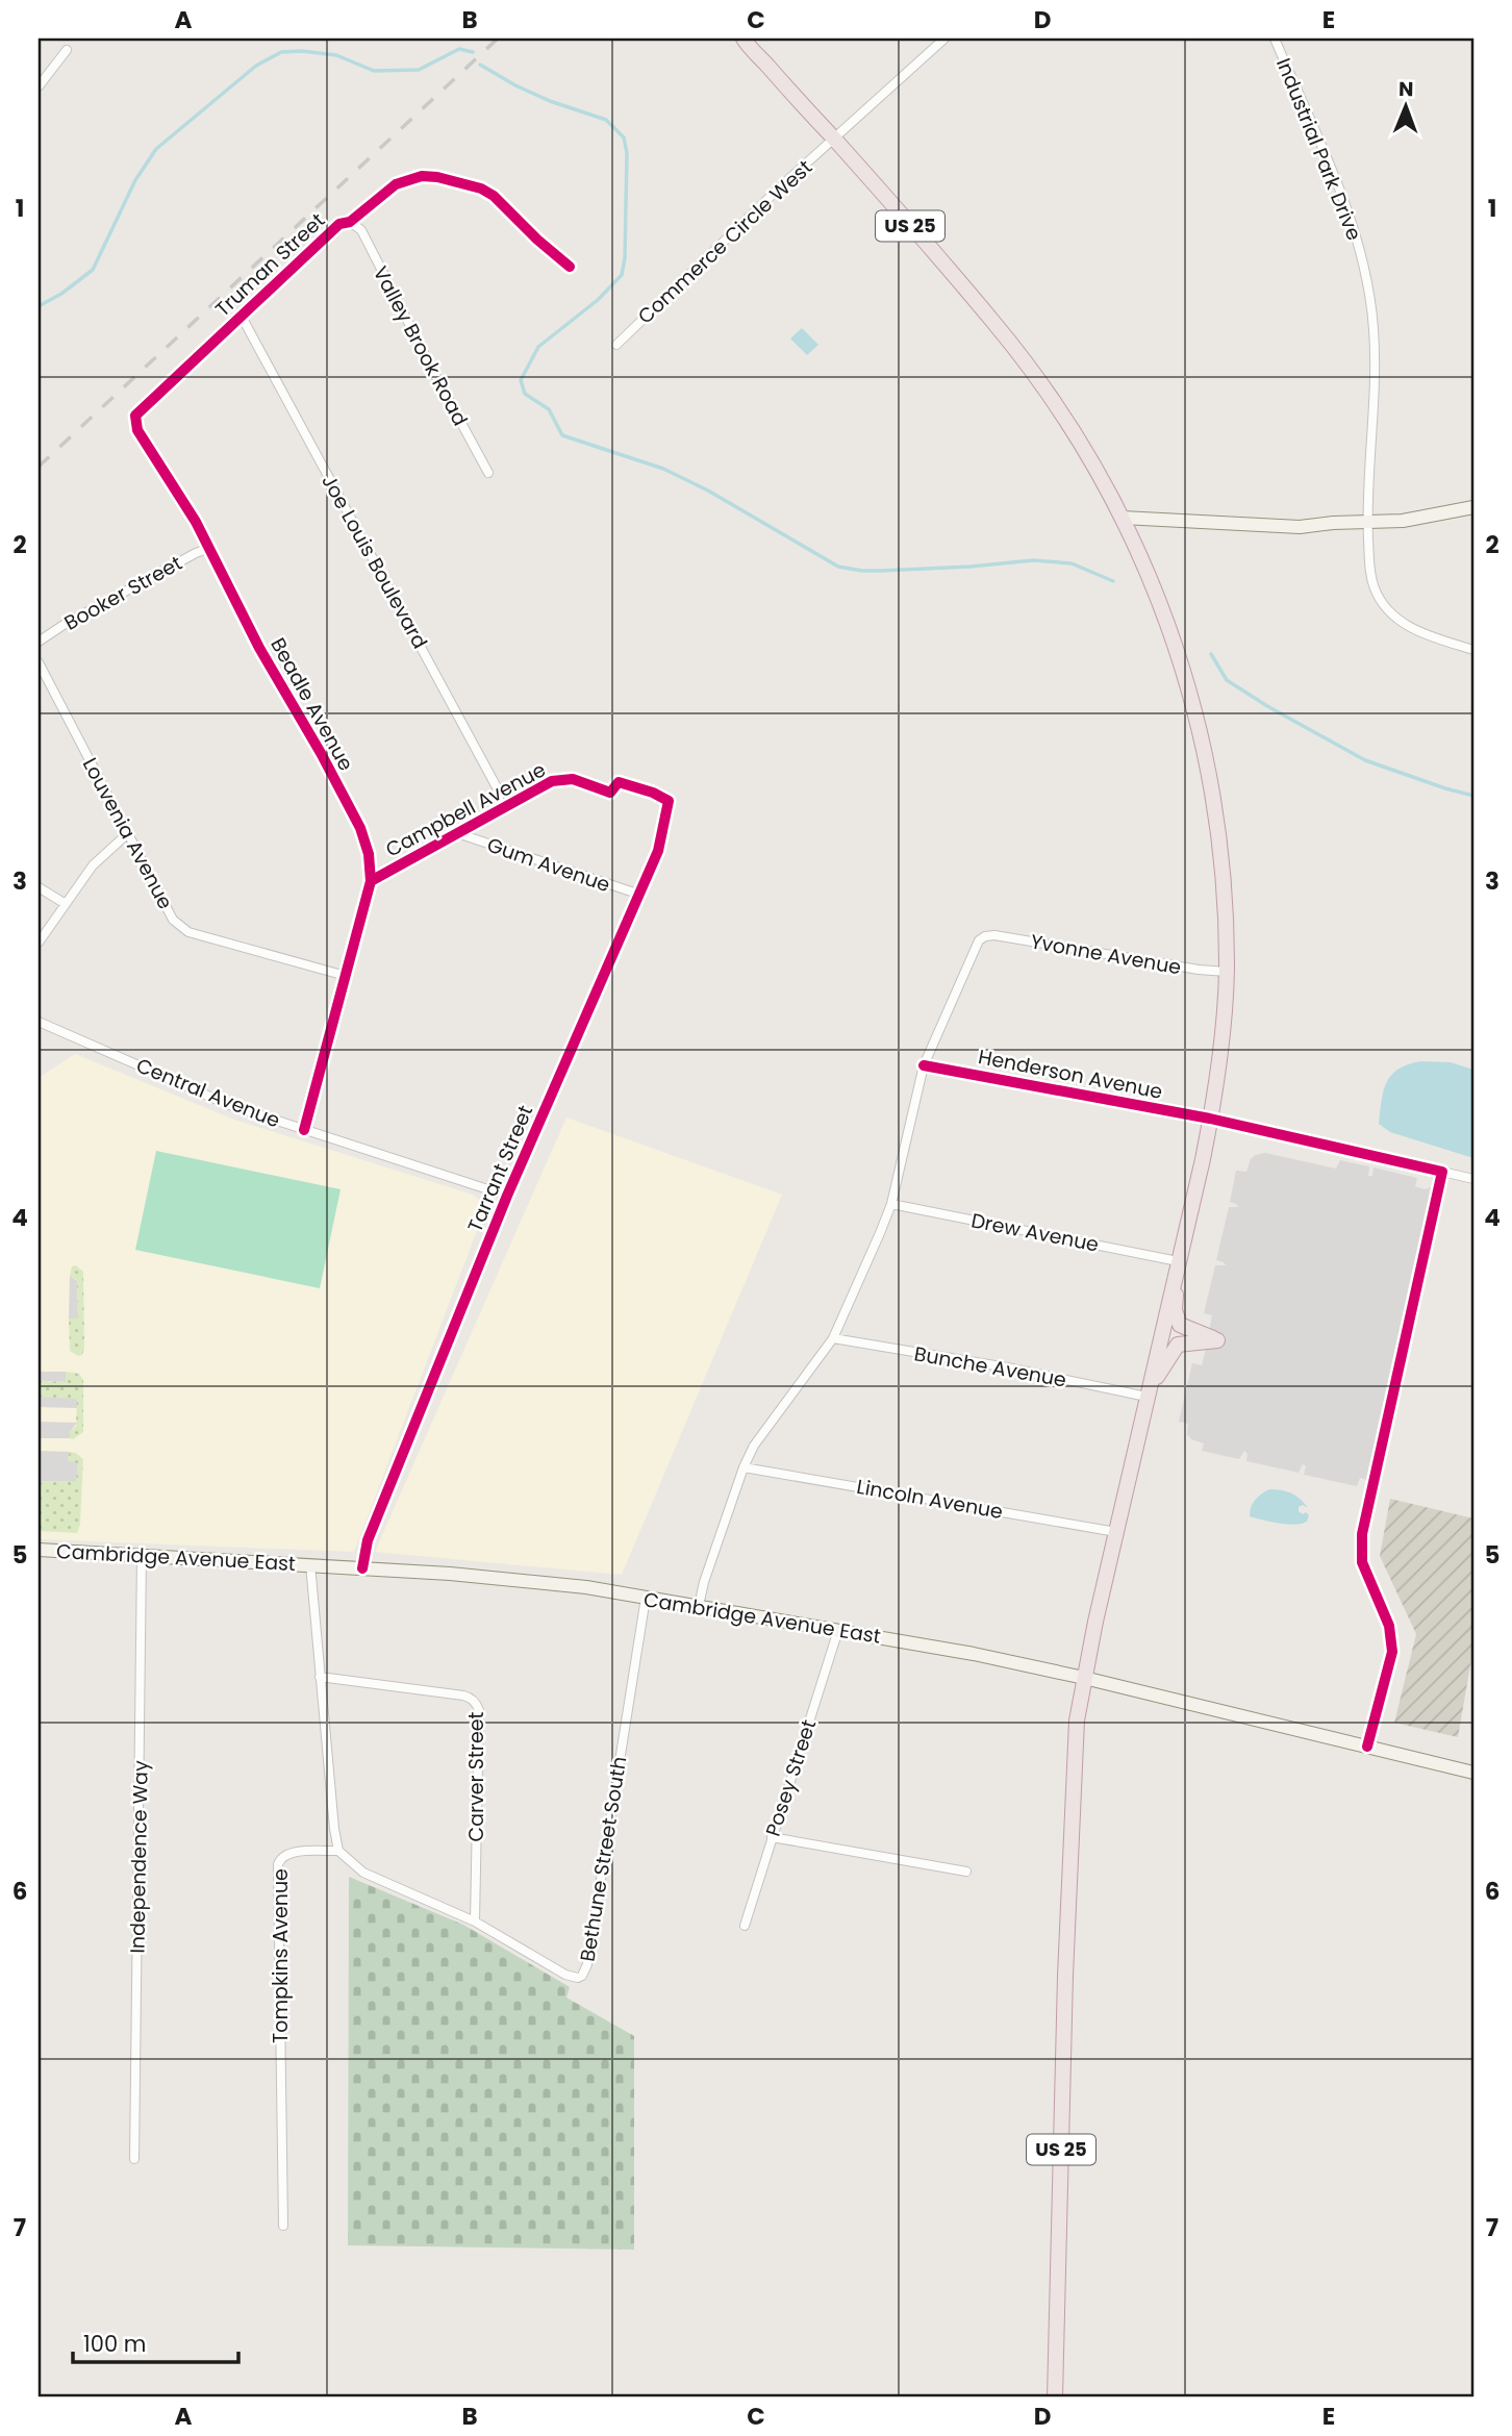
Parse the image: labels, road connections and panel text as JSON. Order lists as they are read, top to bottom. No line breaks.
{"streets":{"highway":["US 25"],"main road":["Cambridge Avenue East"],"street":["Industrial Park Drive","Commerce Circle West","Truman Street","Valley Brook Road","Joe Louis Boulevard","Booker Street","Beadle Avenue","Campbell Avenue","Louvenia Avenue","Gum Avenue","Yvonne Avenue","Henderson Avenue","Central Avenue","Tarrant Street","Drew Avenue","Bunche Avenue","Lincoln Avenue","Carver Street","Posey Street","Independence Way","Bethune Street South","Tompkins Avenue"]},"crossings":[["US 25","Commerce Circle West"],["US 25","Yvonne Avenue"],["US 25","Henderson Avenue"],["US 25","Drew Avenue"],["US 25","Bunche Avenue"],["US 25","Lincoln Avenue"],["US 25","Cambridge Avenue East"],["Truman Street","Valley Brook Road"],["Truman Street","Joe Louis Boulevard"],["Truman Street","Booker Street"],["Truman Street","Beadle Avenue"],["Joe Louis Boulevard","Campbell Avenue"],["Booker Street","Beadle Avenue"],["Beadle Avenue","Campbell Avenue"],["Campbell Avenue","Louvenia Avenue"],["Campbell Avenue","Gum Avenue"],["Campbell Avenue","Central Avenue"],["Campbell Avenue","Tarrant Street"],["Gum Avenue","Tarrant Street"],["Yvonne Avenue","Henderson Avenue"],["Central Avenue","Tarrant Street"],["Tarrant Street","Cambridge Avenue East"],["Cambridge Avenue East","Posey Street"],["Cambridge Avenue East","Independence Way"],["Cambridge Avenue East","Bethune Street South"],["Carver Street","Bethune Street South"],["Bethune Street South","Tompkins Avenue"]],"scale_bar":"100 m","north":"top","grid":{"columns":["A","B","C","D","E"],"rows":["1","2","3","4","5","6","7"]}}
